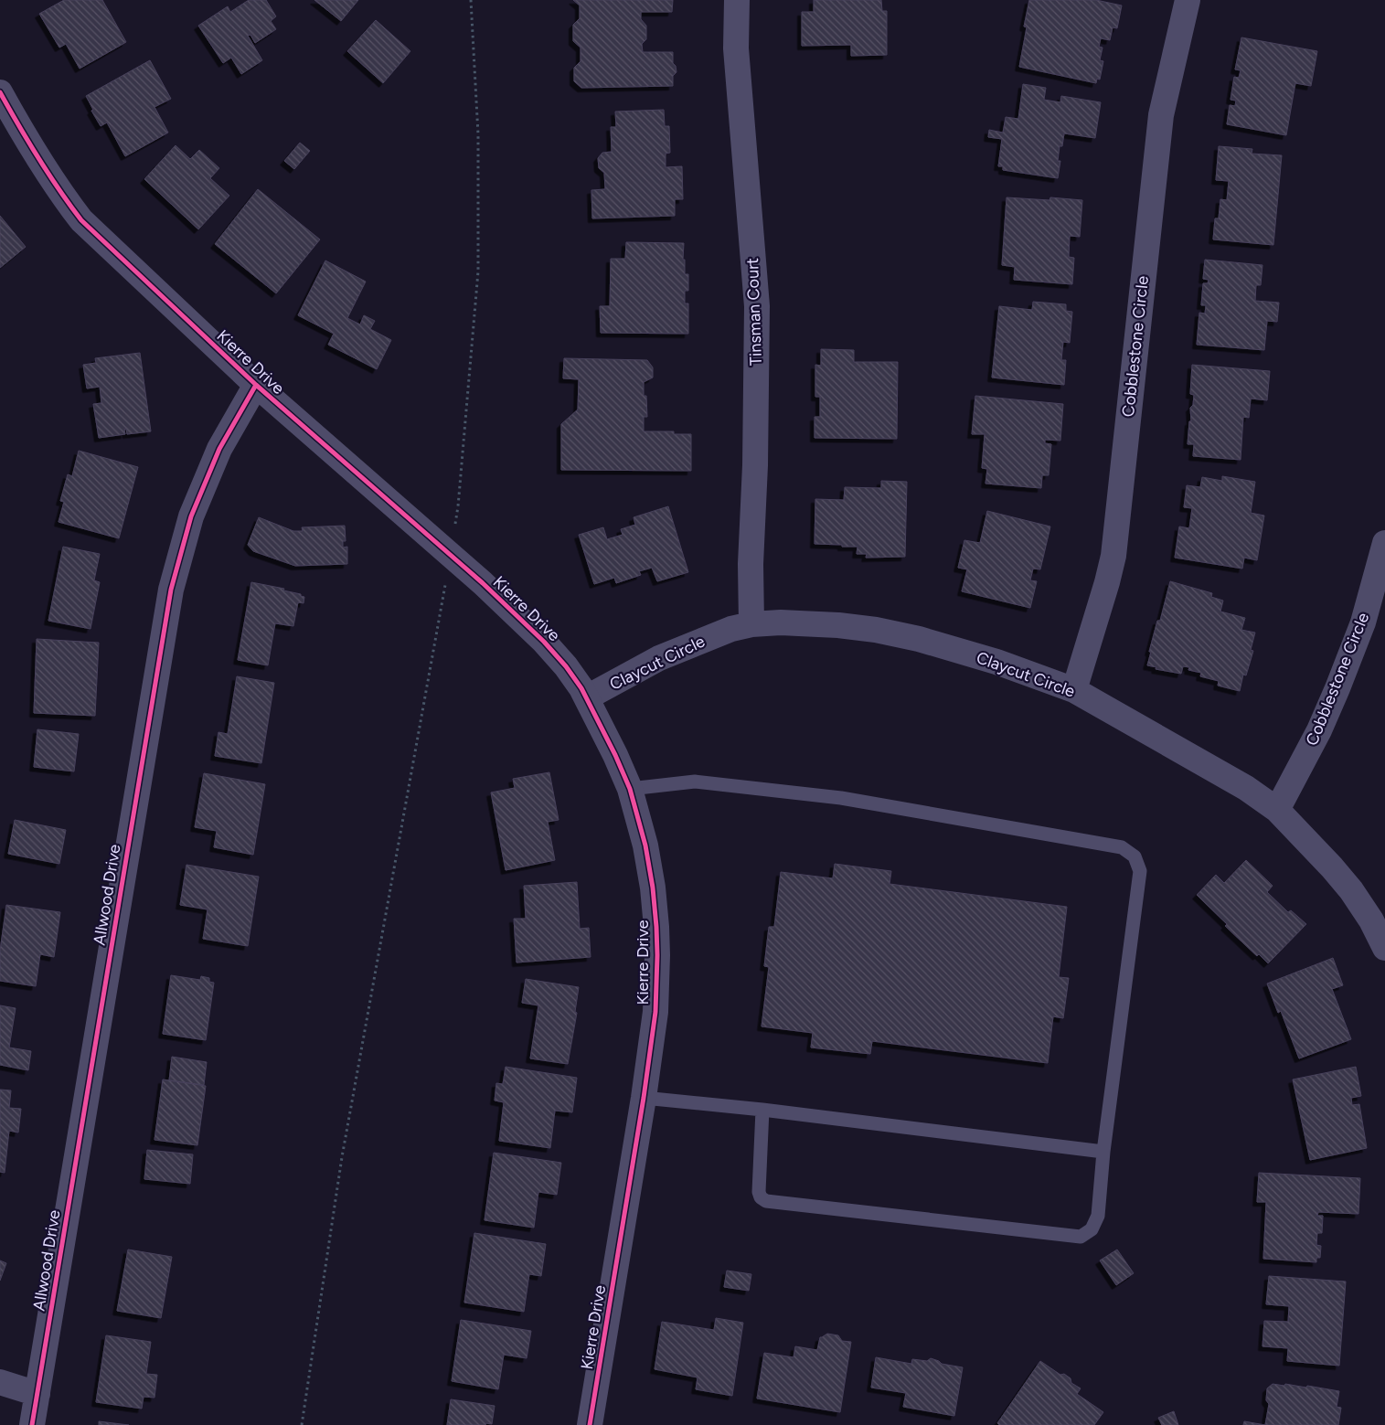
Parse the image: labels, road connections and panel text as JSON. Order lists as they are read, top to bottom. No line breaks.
{"streets":{"street":["Tinsman Court","Cobblestone Circle","Kierre Drive","Claycut Circle","Allwood Drive"]},"crossings":[["Tinsman Court","Claycut Circle"],["Cobblestone Circle","Claycut Circle"],["Kierre Drive","Claycut Circle"],["Kierre Drive","Allwood Drive"]]}
